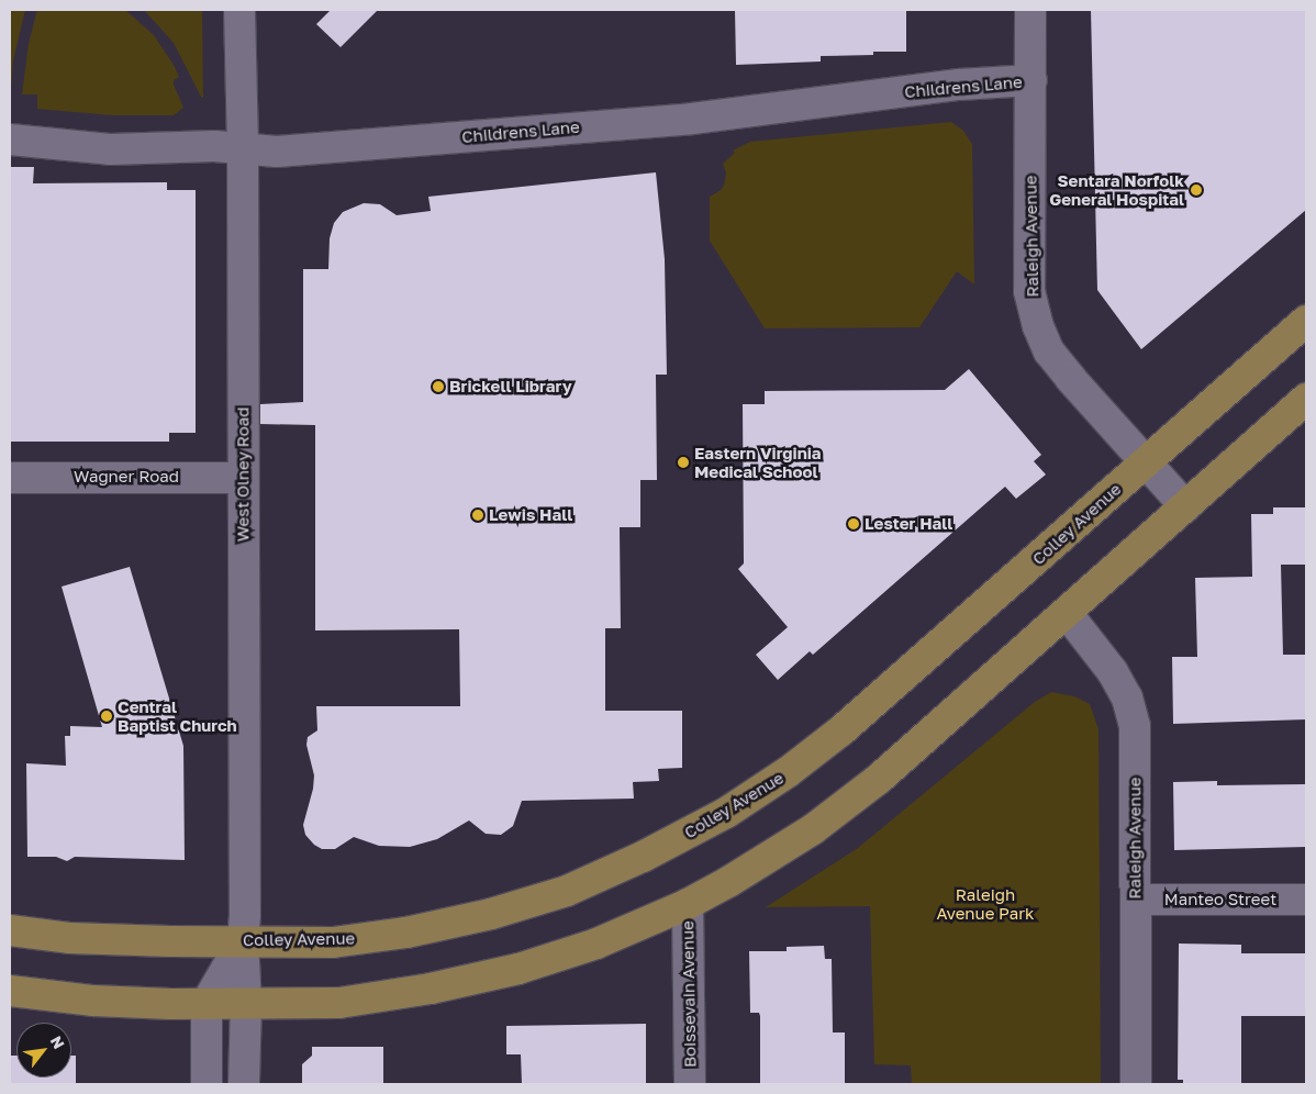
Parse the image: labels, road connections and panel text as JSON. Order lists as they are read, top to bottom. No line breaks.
{"streets":{"main road":["Colley Avenue"],"street":["Childrens Lane","Raleigh Avenue","West Olney Road","Wagner Road","Manteo Street","Boissevain Avenue"]},"crossings":[["Childrens Lane","Raleigh Avenue"],["Childrens Lane","West Olney Road"],["Raleigh Avenue","Colley Avenue"],["Raleigh Avenue","Manteo Street"],["West Olney Road","Wagner Road"],["West Olney Road","Colley Avenue"]],"parks":["Raleigh Avenue Park"],"places":["Sentara Norfolk General Hospital","Brickell Library","Eastern Virginia Medical School","Lewis Hall","Lester Hall","Central Baptist Church"],"north":"top right"}
